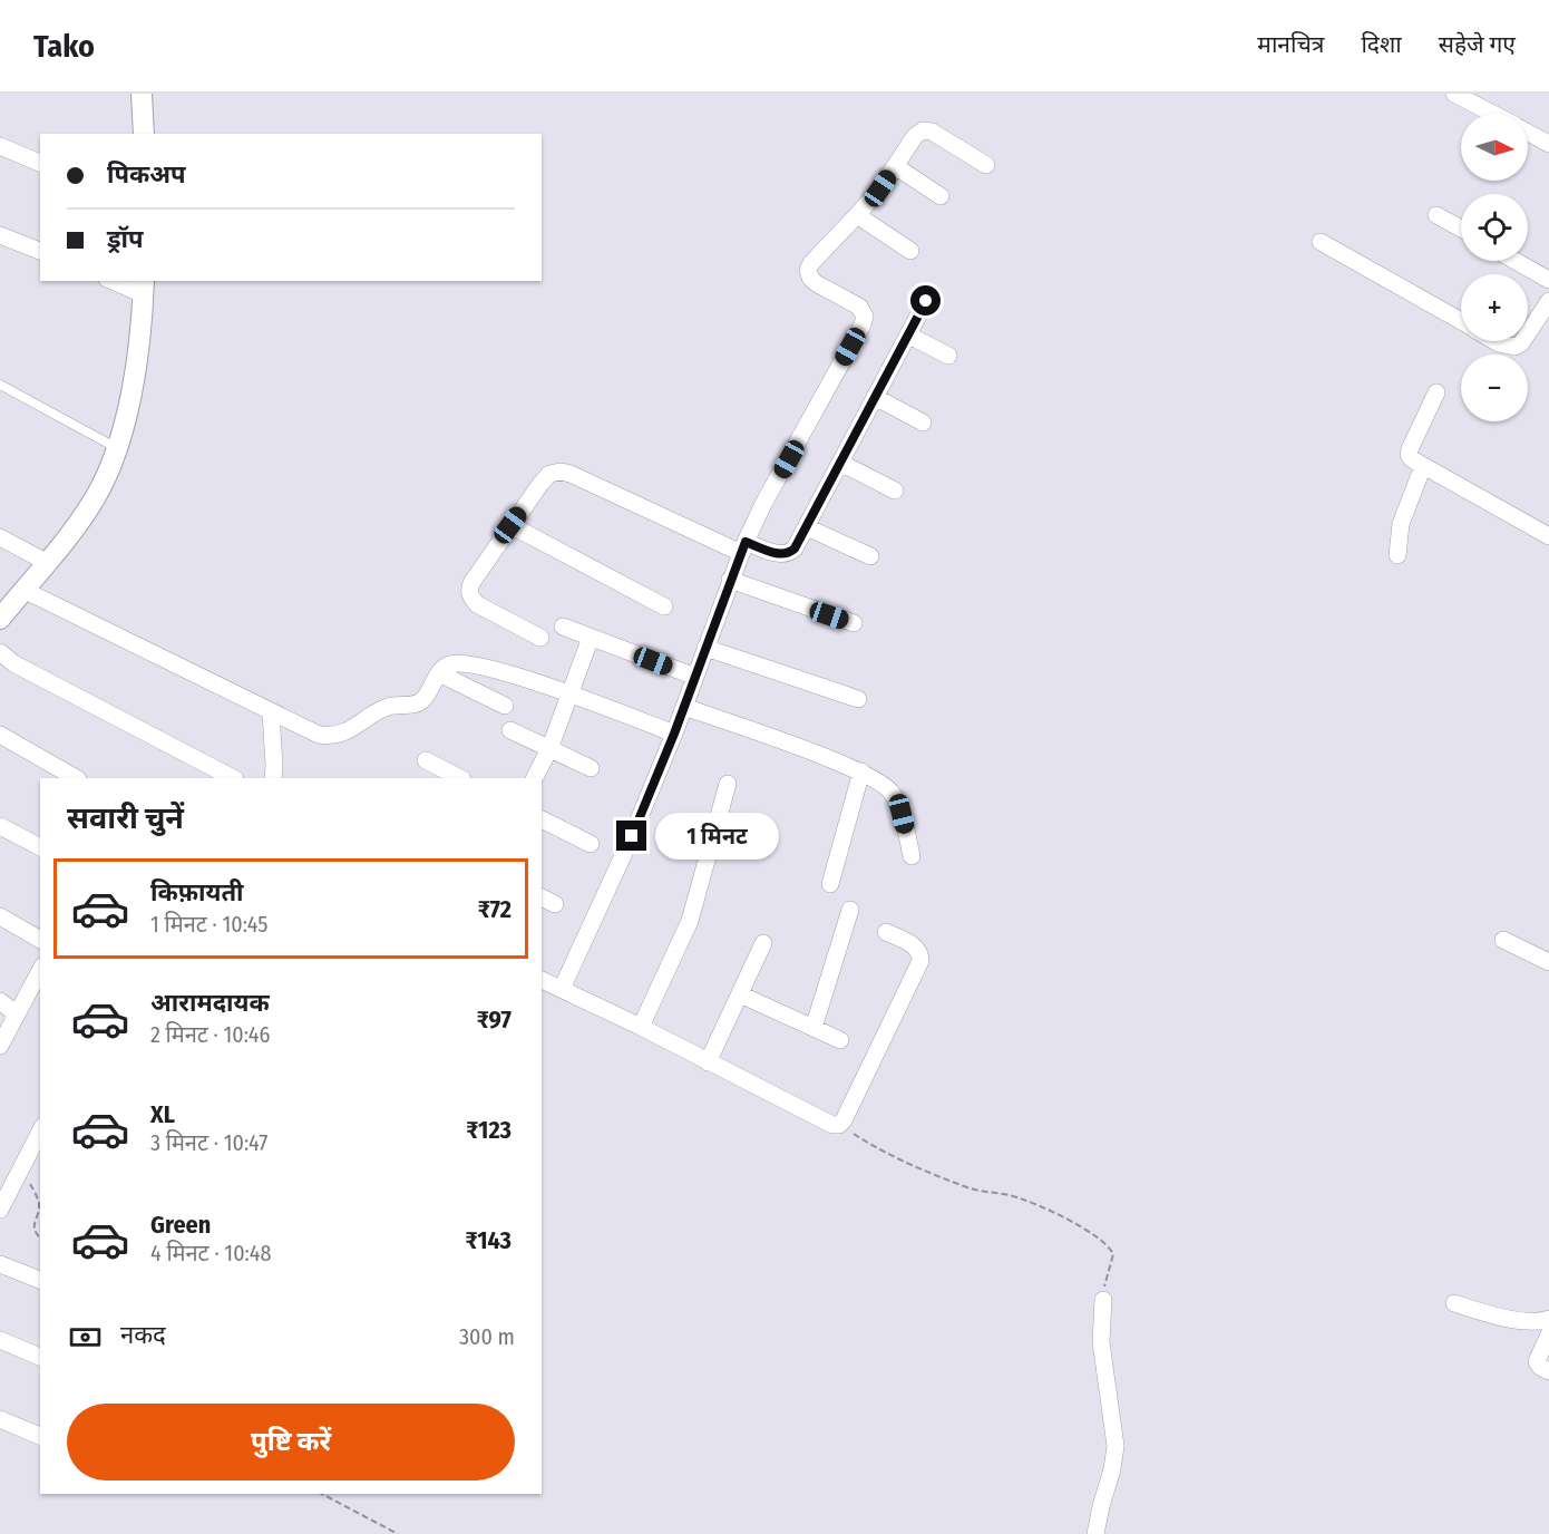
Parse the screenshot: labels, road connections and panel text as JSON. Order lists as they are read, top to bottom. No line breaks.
{"north":"right","page":{"header":"Tako","nav":["मानचित्र","दिशा","सहेजे गए"],"map_buttons":["+","−"],"banner":["पिकअप","ड्रॉप"],"heading":"सवारी चुनें","bubble":"1 मिनट","list":[{"name":"किफ़ायती","note":"1 मिनट · 10:45","value":"₹72"},{"name":"आरामदायक","note":"2 मिनट · 10:46","value":"₹97"},{"name":"XL","note":"3 मिनट · 10:47","value":"₹123"},{"name":"Green","note":"4 मिनट · 10:48","value":"₹143"}],"pay":["नकद","300 m"],"buttons":"पुष्टि करें"}}
